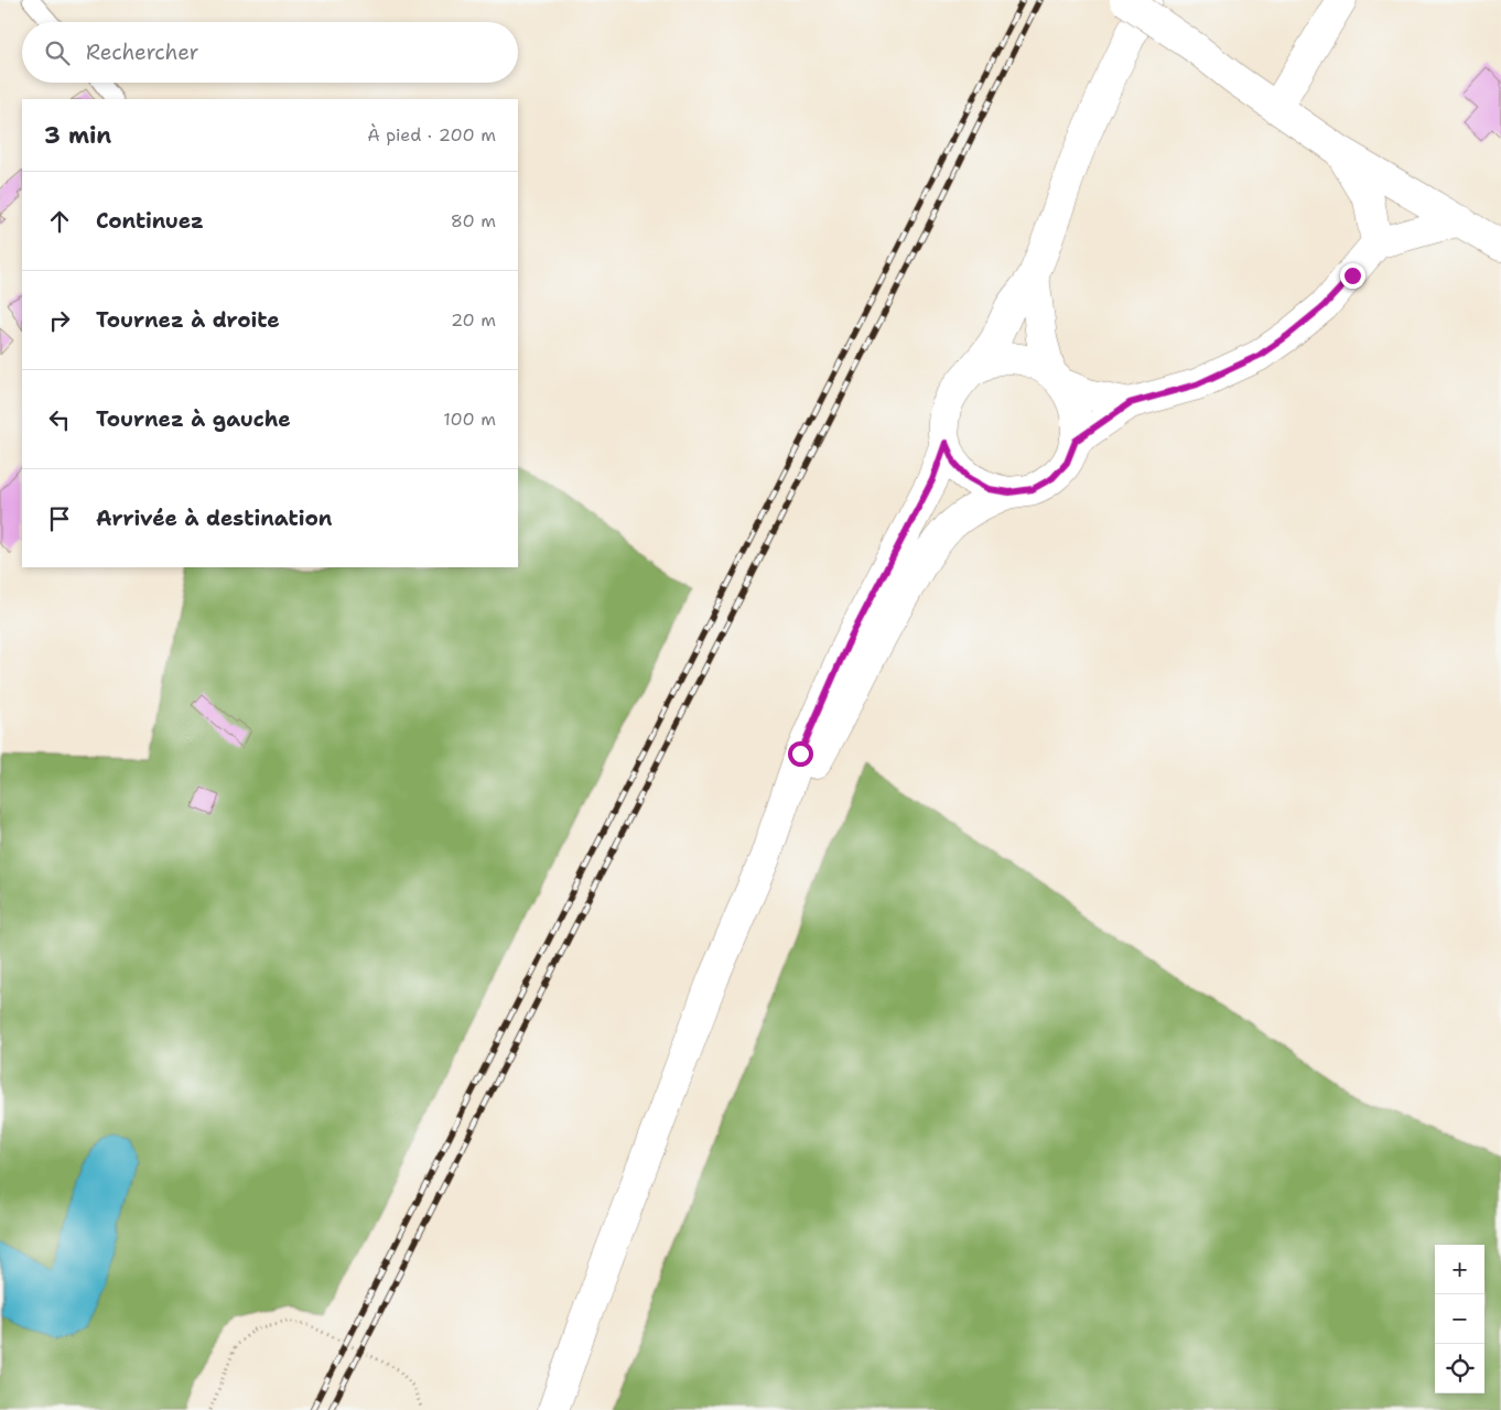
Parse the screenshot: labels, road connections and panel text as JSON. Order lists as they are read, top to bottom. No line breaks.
{"page":{"search":"Rechercher","heading":["3 min","À pied · 200 m"],"list":[["Continuez","80 m"],["Tournez à droite","20 m"],["Tournez à gauche","100 m"],"Arrivée à destination"],"map_buttons":["+","−"]}}
